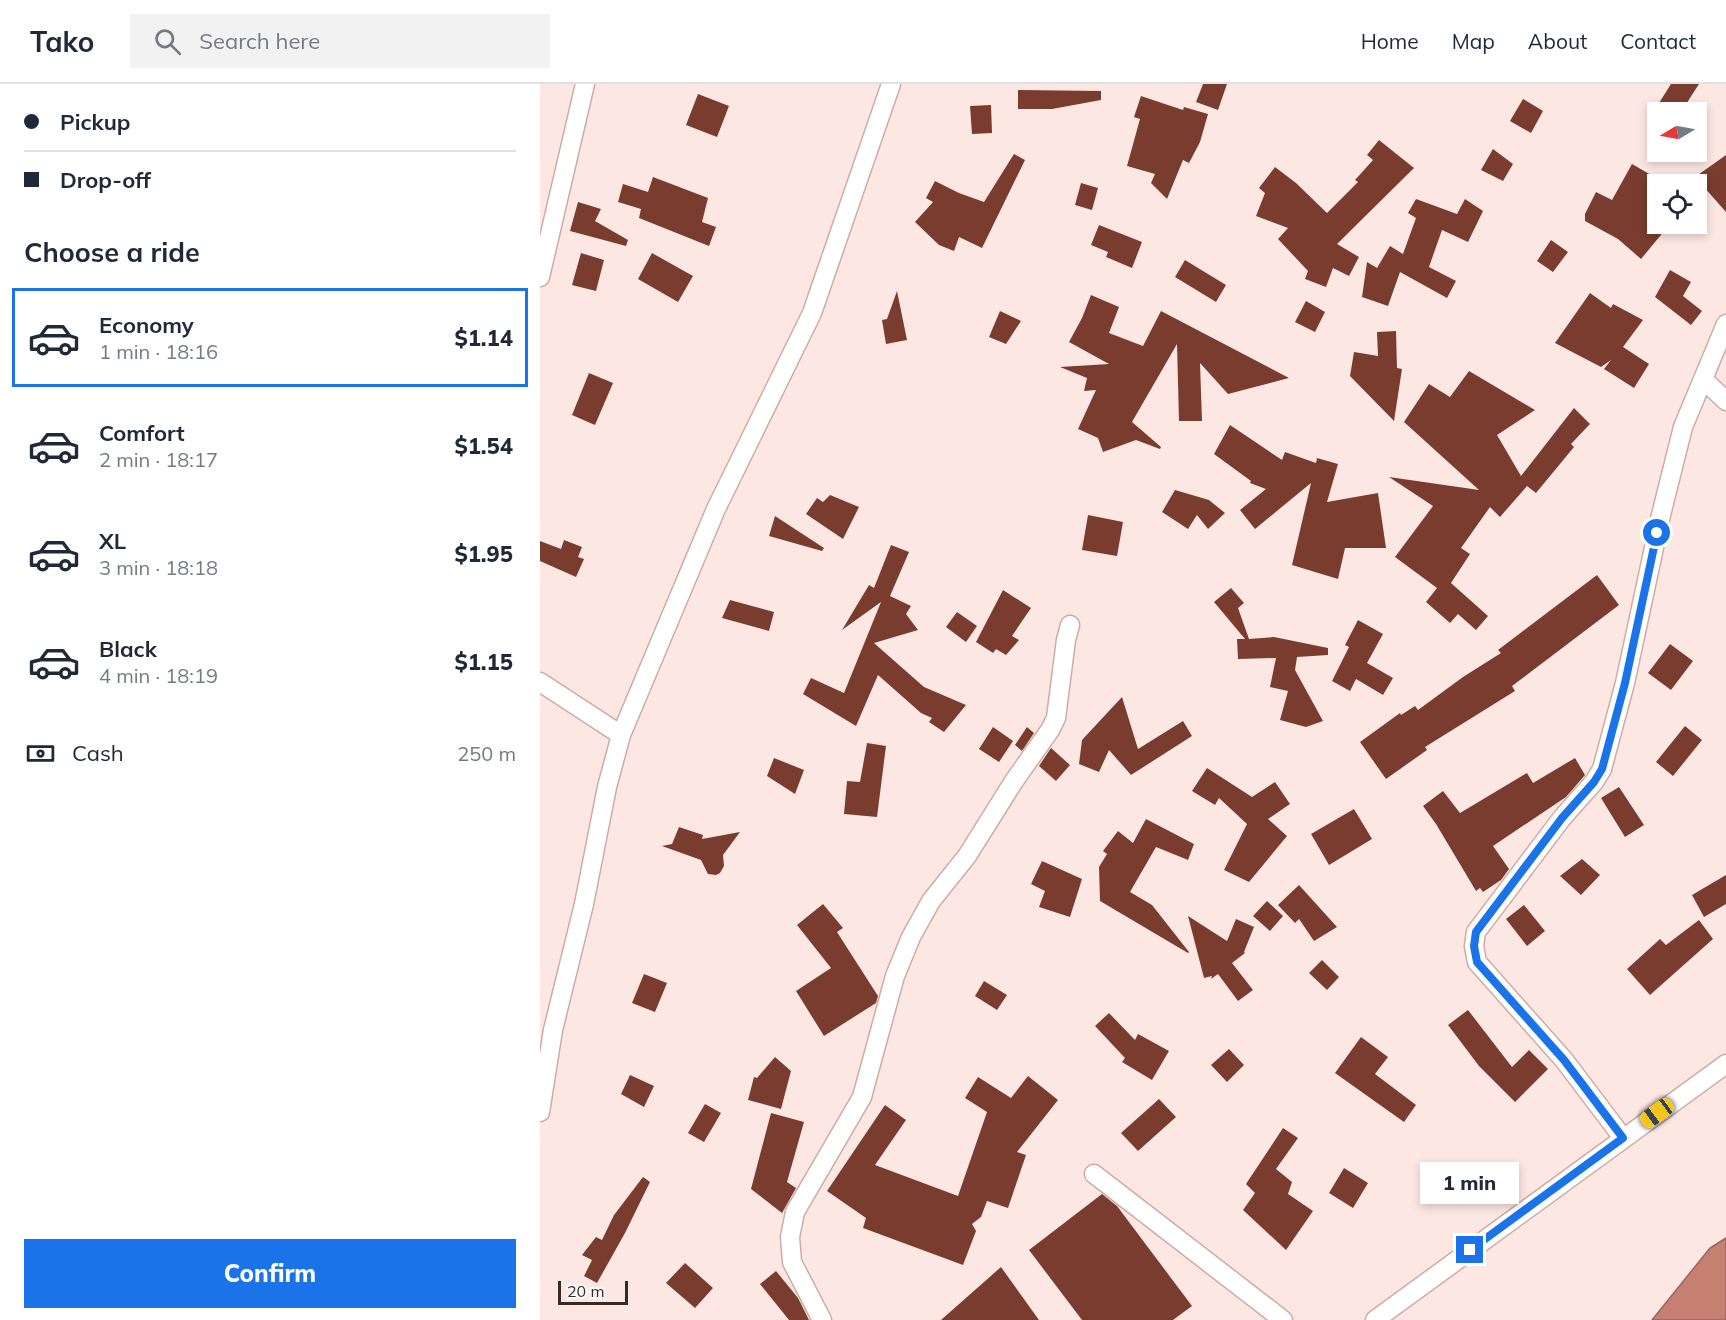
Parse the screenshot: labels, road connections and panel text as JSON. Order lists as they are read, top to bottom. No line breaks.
{"scale_bar":"20 m","north":"left","page":{"header":"Tako","search":"Search here","nav":["Home","Map","About","Contact"],"banner":["Pickup","Drop-off"],"heading":"Choose a ride","list":[{"name":"Economy","note":"1 min · 18:16","value":"$1.14"},{"name":"Comfort","note":"2 min · 18:17","value":"$1.54"},{"name":"XL","note":"3 min · 18:18","value":"$1.95"},{"name":"Black","note":"4 min · 18:19","value":"$1.15"}],"pay":["Cash","250 m"],"bubble":"1 min","buttons":"Confirm","scale":"20 m"}}
